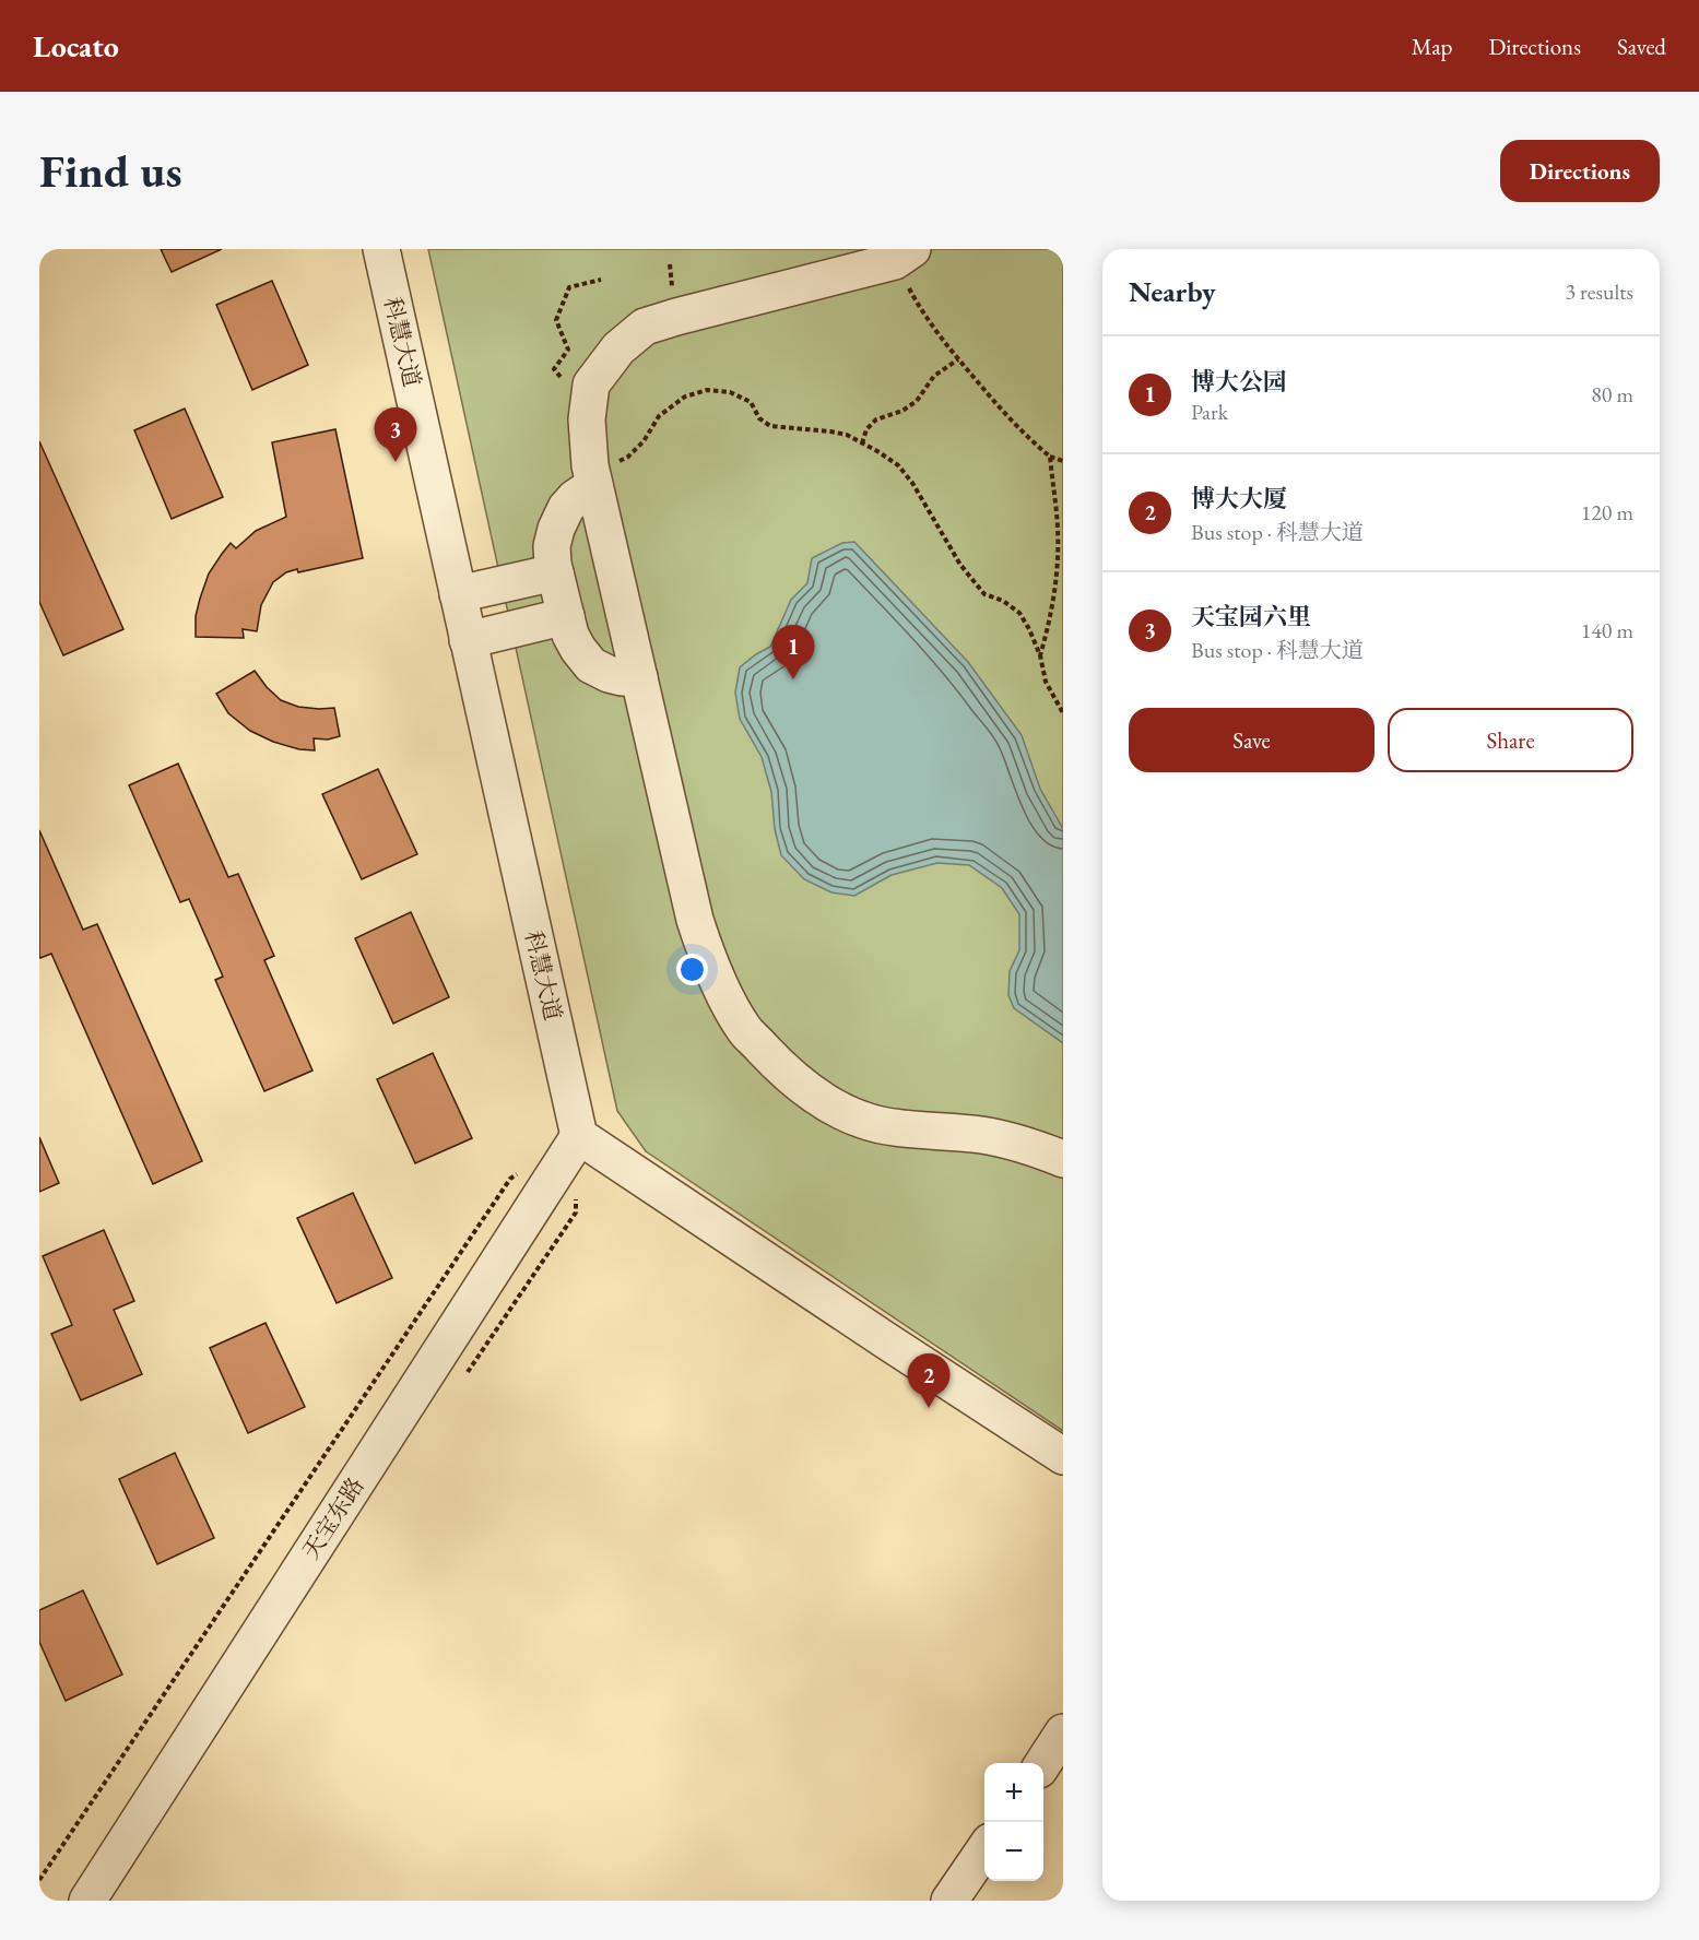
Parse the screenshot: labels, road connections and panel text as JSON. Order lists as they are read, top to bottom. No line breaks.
{"streets":{"street":["科慧大道","天宝东路"]},"crossings":[["科慧大道","天宝东路"]],"page":{"header":"Locato","nav":["Map","Directions","Saved"],"buttons":["Directions",["Save","Share"]],"title":"Find us","heading":["Nearby","3 results"],"list":[{"mark":"1","name":"博大公园","note":"Park","value":"80 m"},{"mark":"2","name":"博大大厦","note":"Bus stop · 科慧大道","value":"120 m"},{"mark":"3","name":"天宝园六里","note":"Bus stop · 科慧大道","value":"140 m"}],"pins":["3","1","2"],"map_buttons":["+","−"]}}
